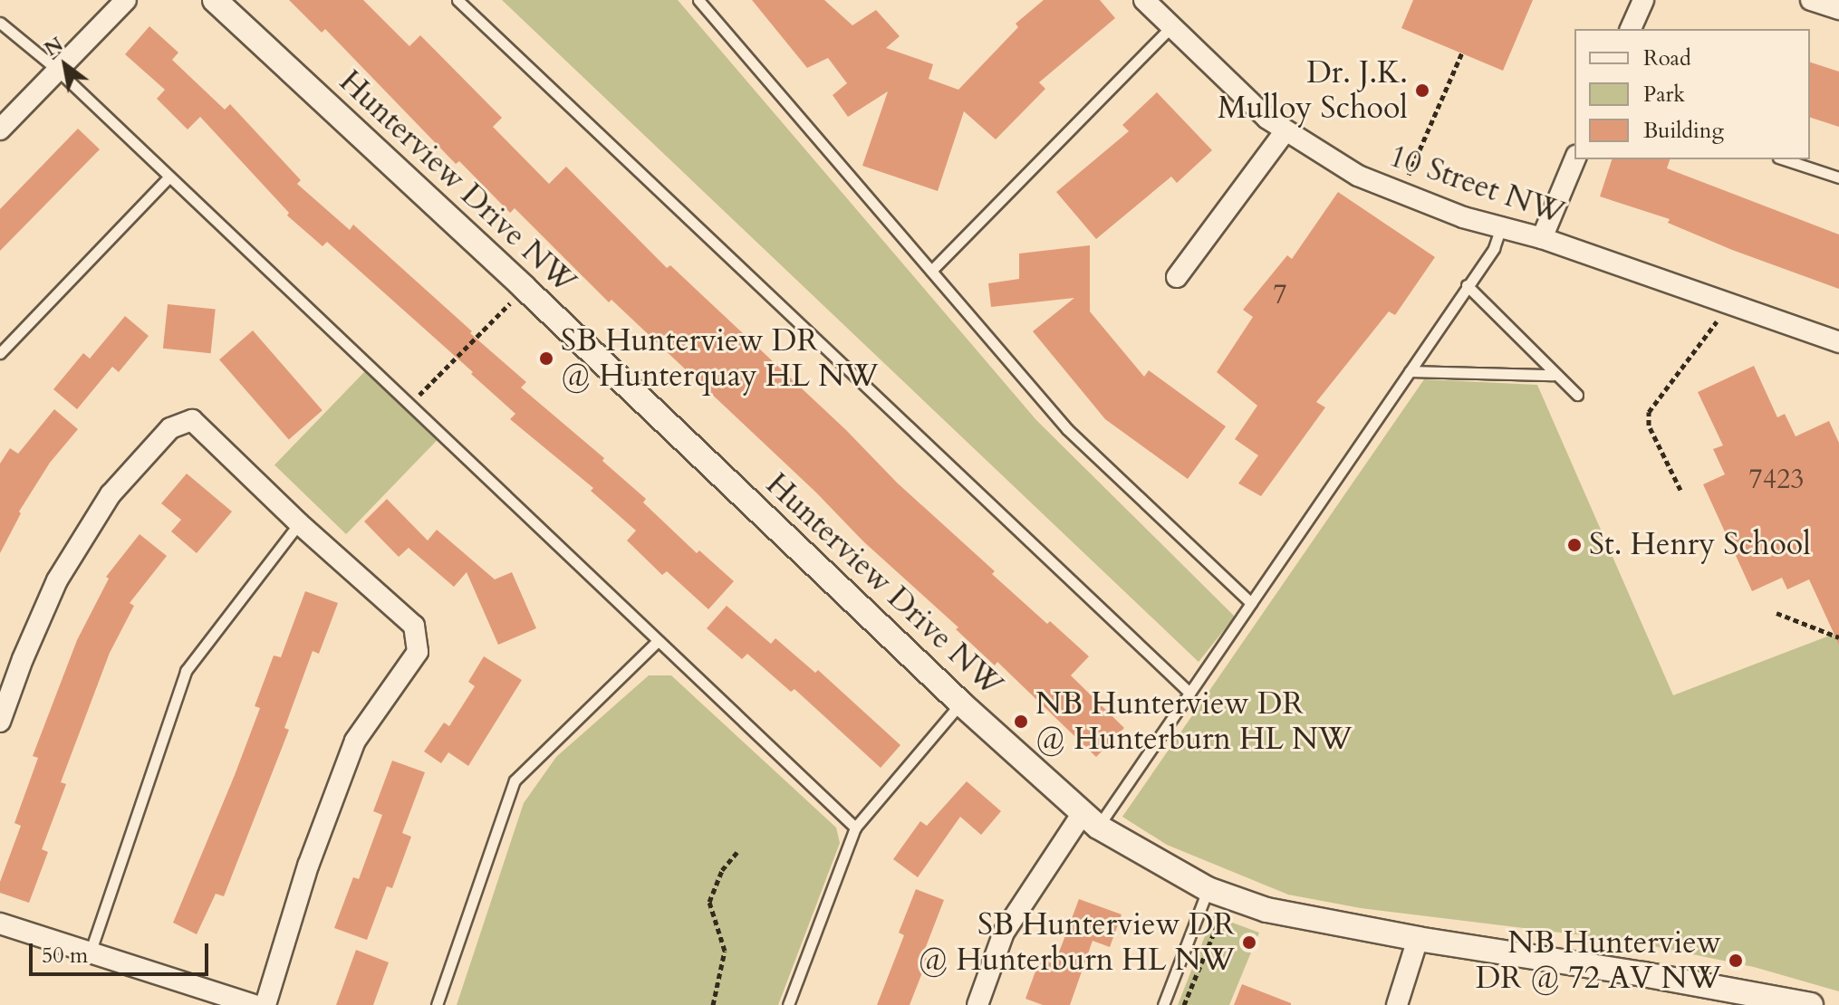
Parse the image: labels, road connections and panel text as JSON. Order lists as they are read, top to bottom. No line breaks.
{"streets":{"street":["Hunterview Drive NW","10 Street NW"]},"places":["Dr. J.K. Mulloy School","SB Hunterview DR @ Hunterquay HL NW","St. Henry School","NB Hunterview DR @ Hunterburn HL NW","SB Hunterview DR @ Hunterburn HL NW","NB Hunterview DR @ 72 AV NW"],"house_numbers":["7","7423"],"legend":["Road","Park","Building"],"scale_bar":"50 m","north":"top left"}
